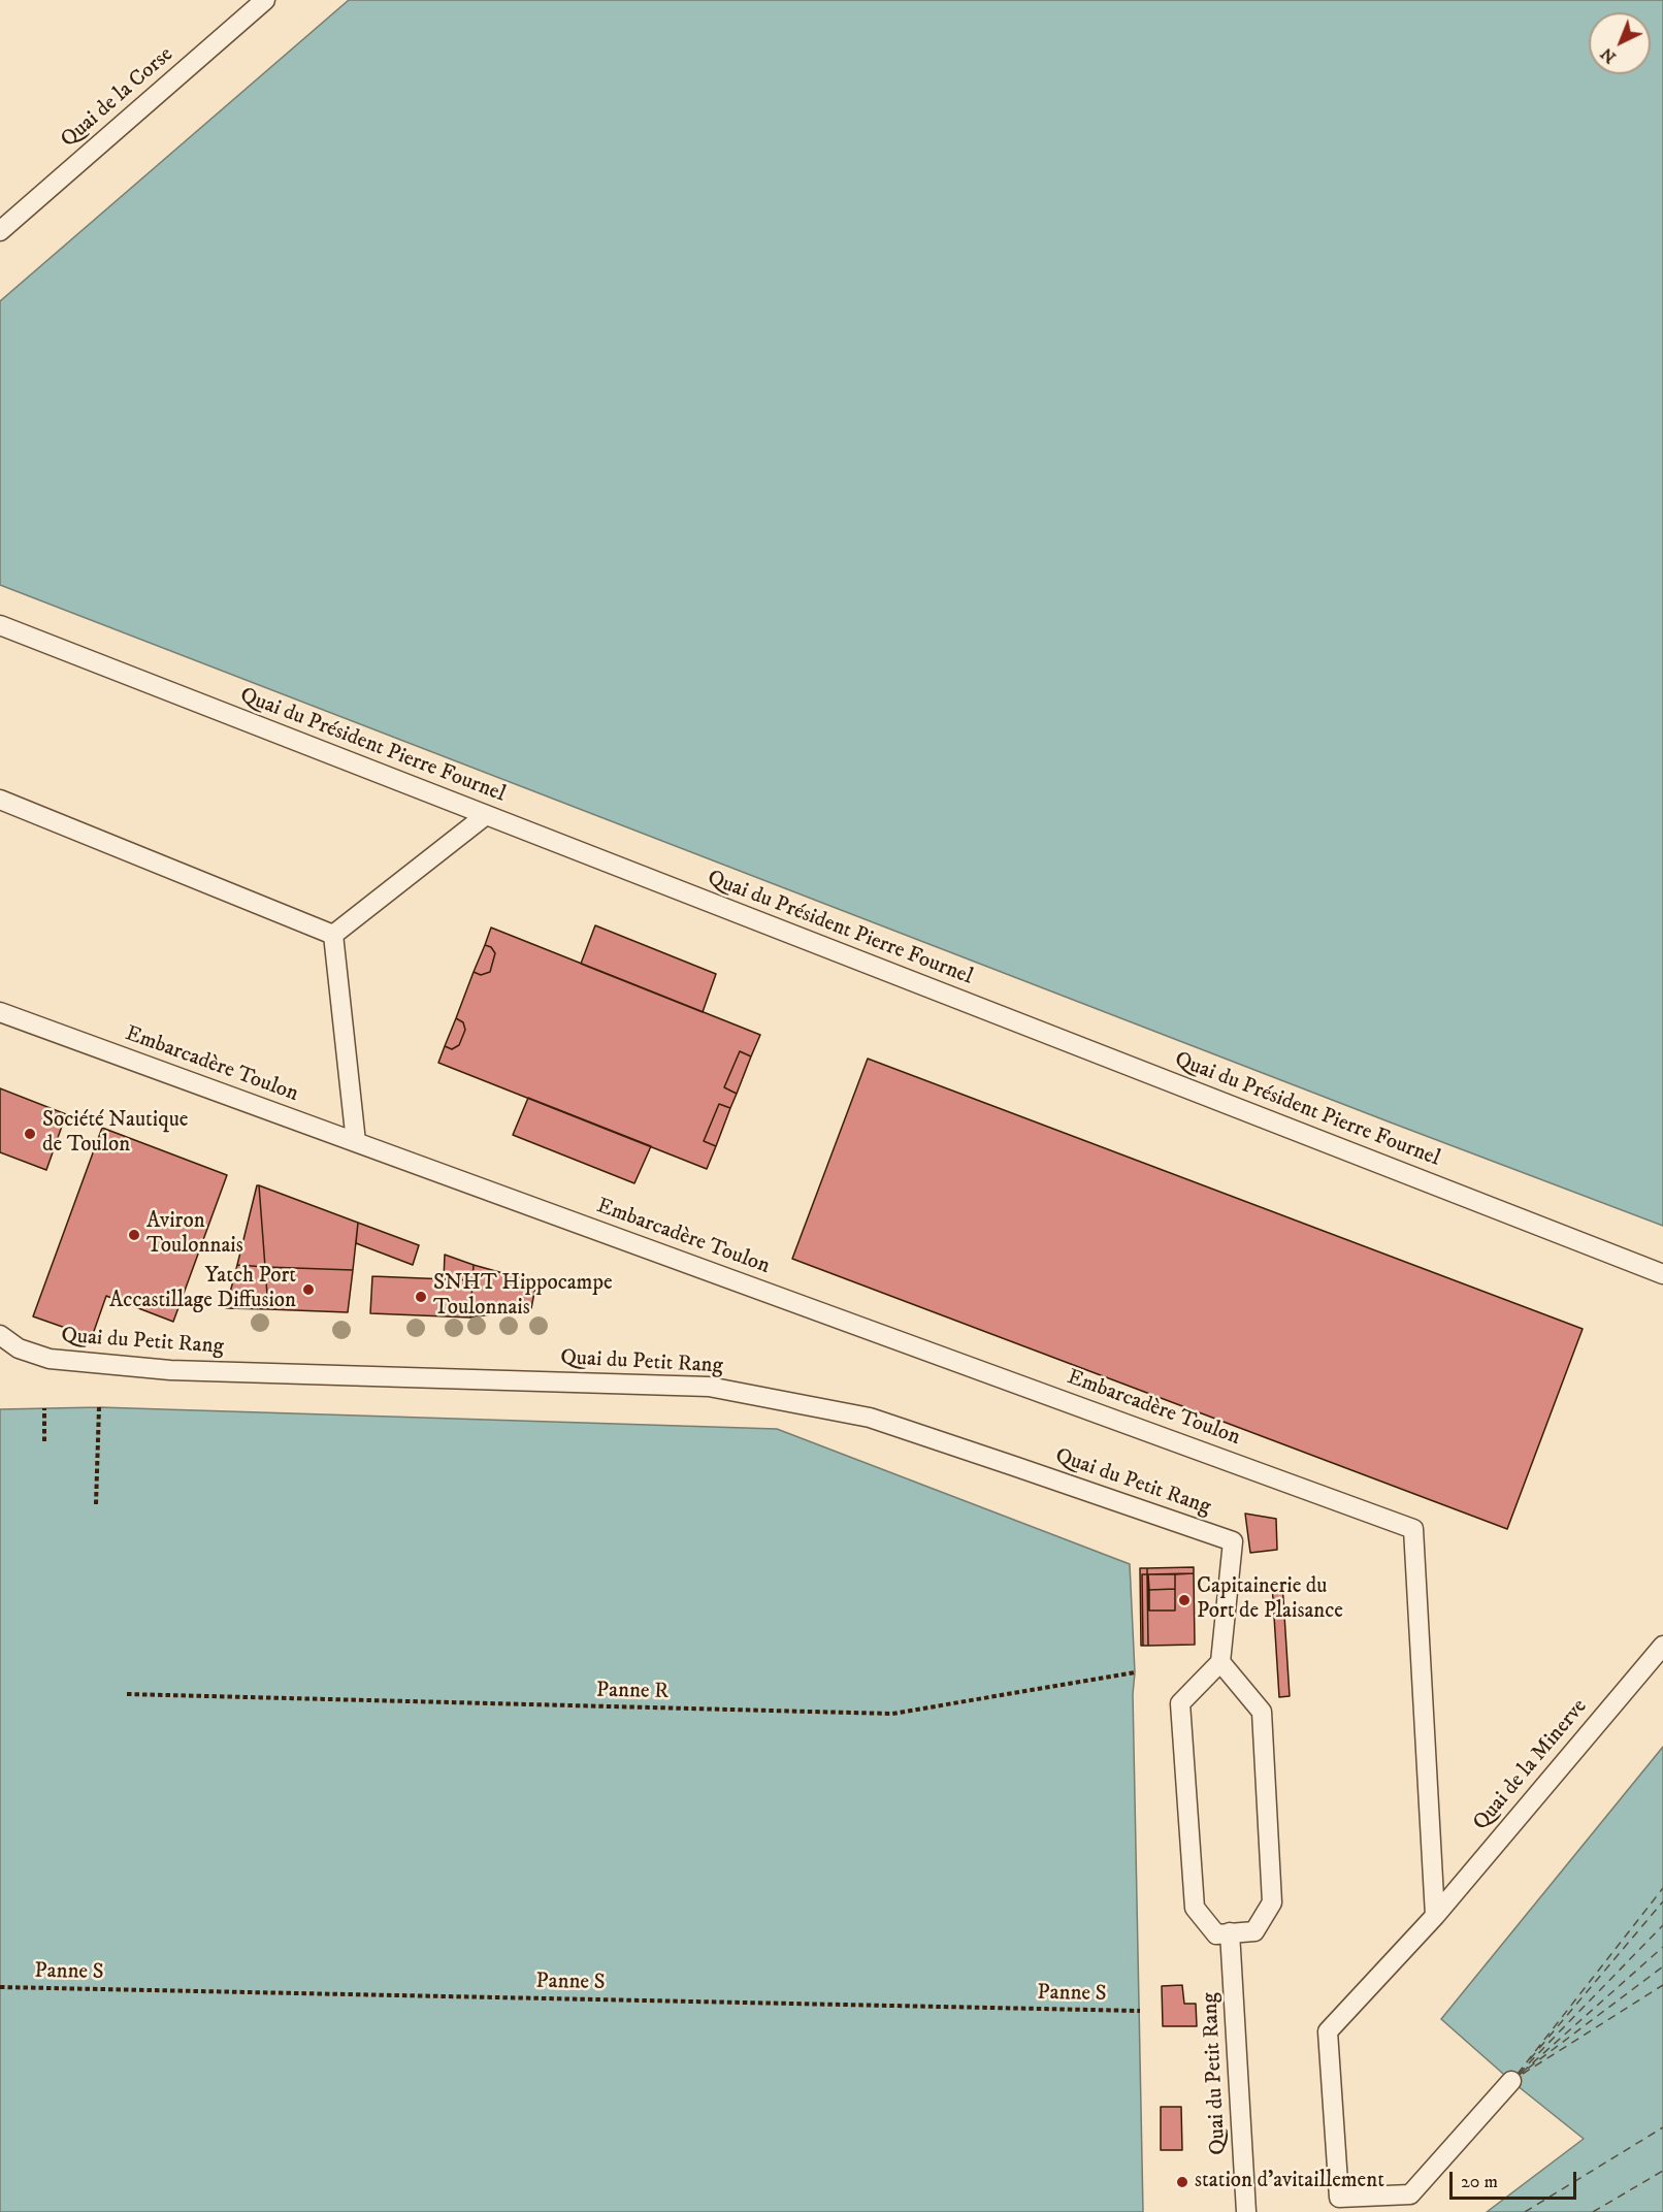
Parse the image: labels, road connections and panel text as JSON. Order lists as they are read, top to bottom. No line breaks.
{"streets":{"lane":["Quai de la Corse","Quai du Président Pierre Fournel","Embarcadère Toulon","Quai du Petit Rang","Quai de la Minerve"],"path":["Panne R","Panne S"]},"crossings":[["Embarcadère Toulon","Quai de la Minerve"]],"places":["Société Nautique de Toulon","Aviron Toulonnais","Yatch Port Accastillage Diffusion","SNHT Hippocampe Toulonnais","Capitainerie du Port de Plaisance","station d'avitaillement"],"scale_bar":"20 m","north":"bottom left"}
